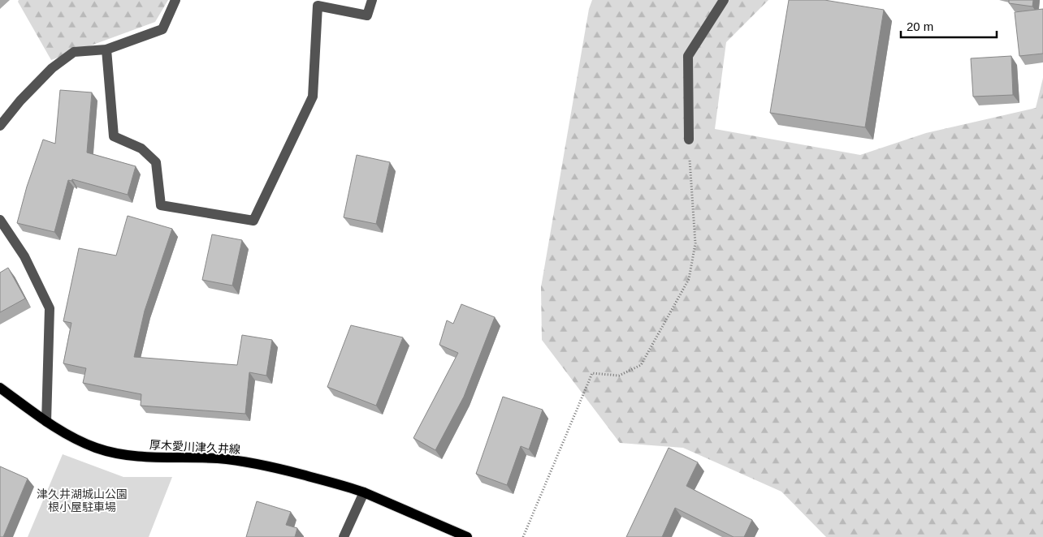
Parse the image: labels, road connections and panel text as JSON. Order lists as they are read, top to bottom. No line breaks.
{"streets":{"main road":["厚木愛川津久井線"]},"parks":["津久井湖城山公園 根小屋駐車場"],"scale_bar":"20 m"}
